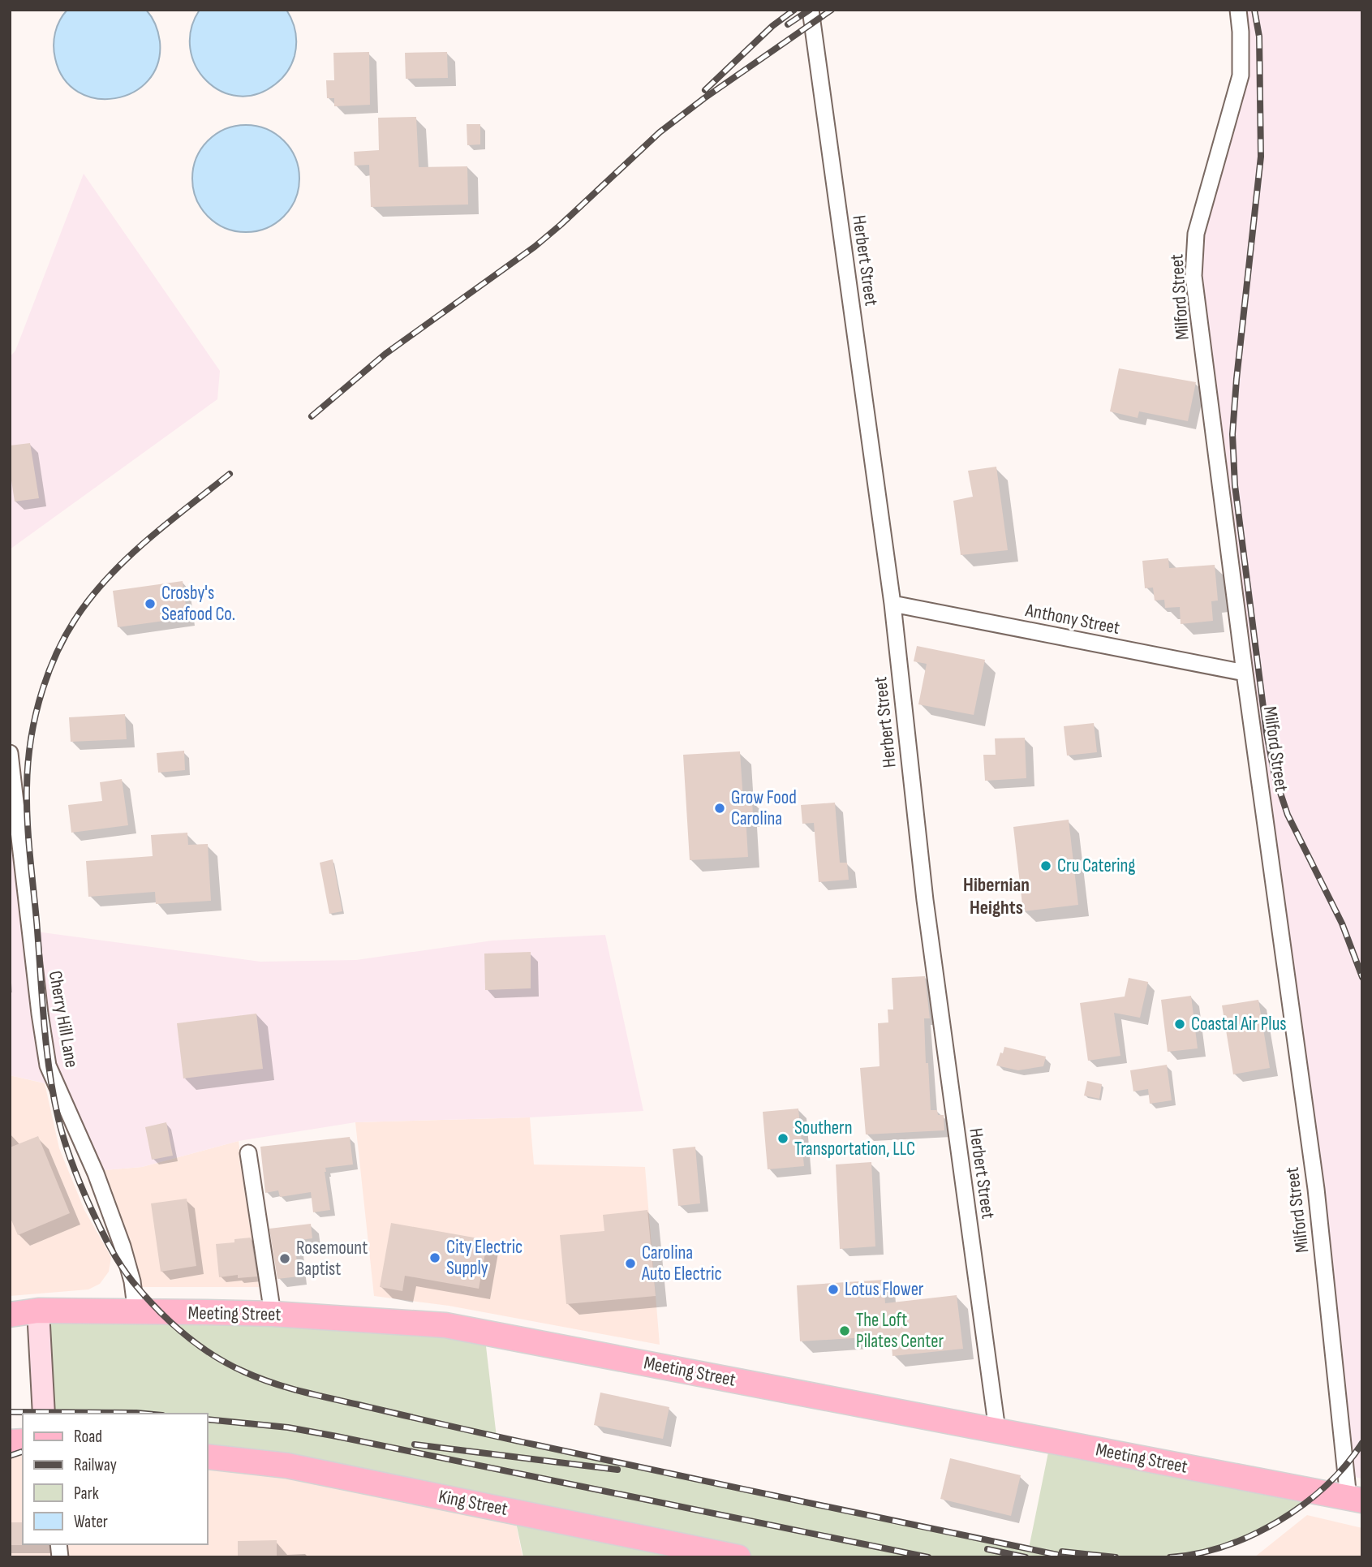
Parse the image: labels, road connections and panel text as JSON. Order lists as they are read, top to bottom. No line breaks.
{"streets":{"main road":["Meeting Street","King Street"],"street":["Herbert Street","Milford Street","Anthony Street","Cherry Hill Lane"]},"crossings":[["Herbert Street","Anthony Street"],["Herbert Street","Meeting Street"],["Milford Street","Anthony Street"],["Milford Street","Meeting Street"],["Cherry Hill Lane","Meeting Street"]],"districts":["Hibernian Heights"],"places":["Crosby's Seafood Co.","Grow Food Carolina","Cru Catering","Coastal Air Plus","Southern Transportation, LLC","City Electric Supply","Rosemount Baptist","Carolina Auto Electric","Lotus Flower","The Loft Pilates Center"],"legend":["Road","Railway","Park","Water"]}
